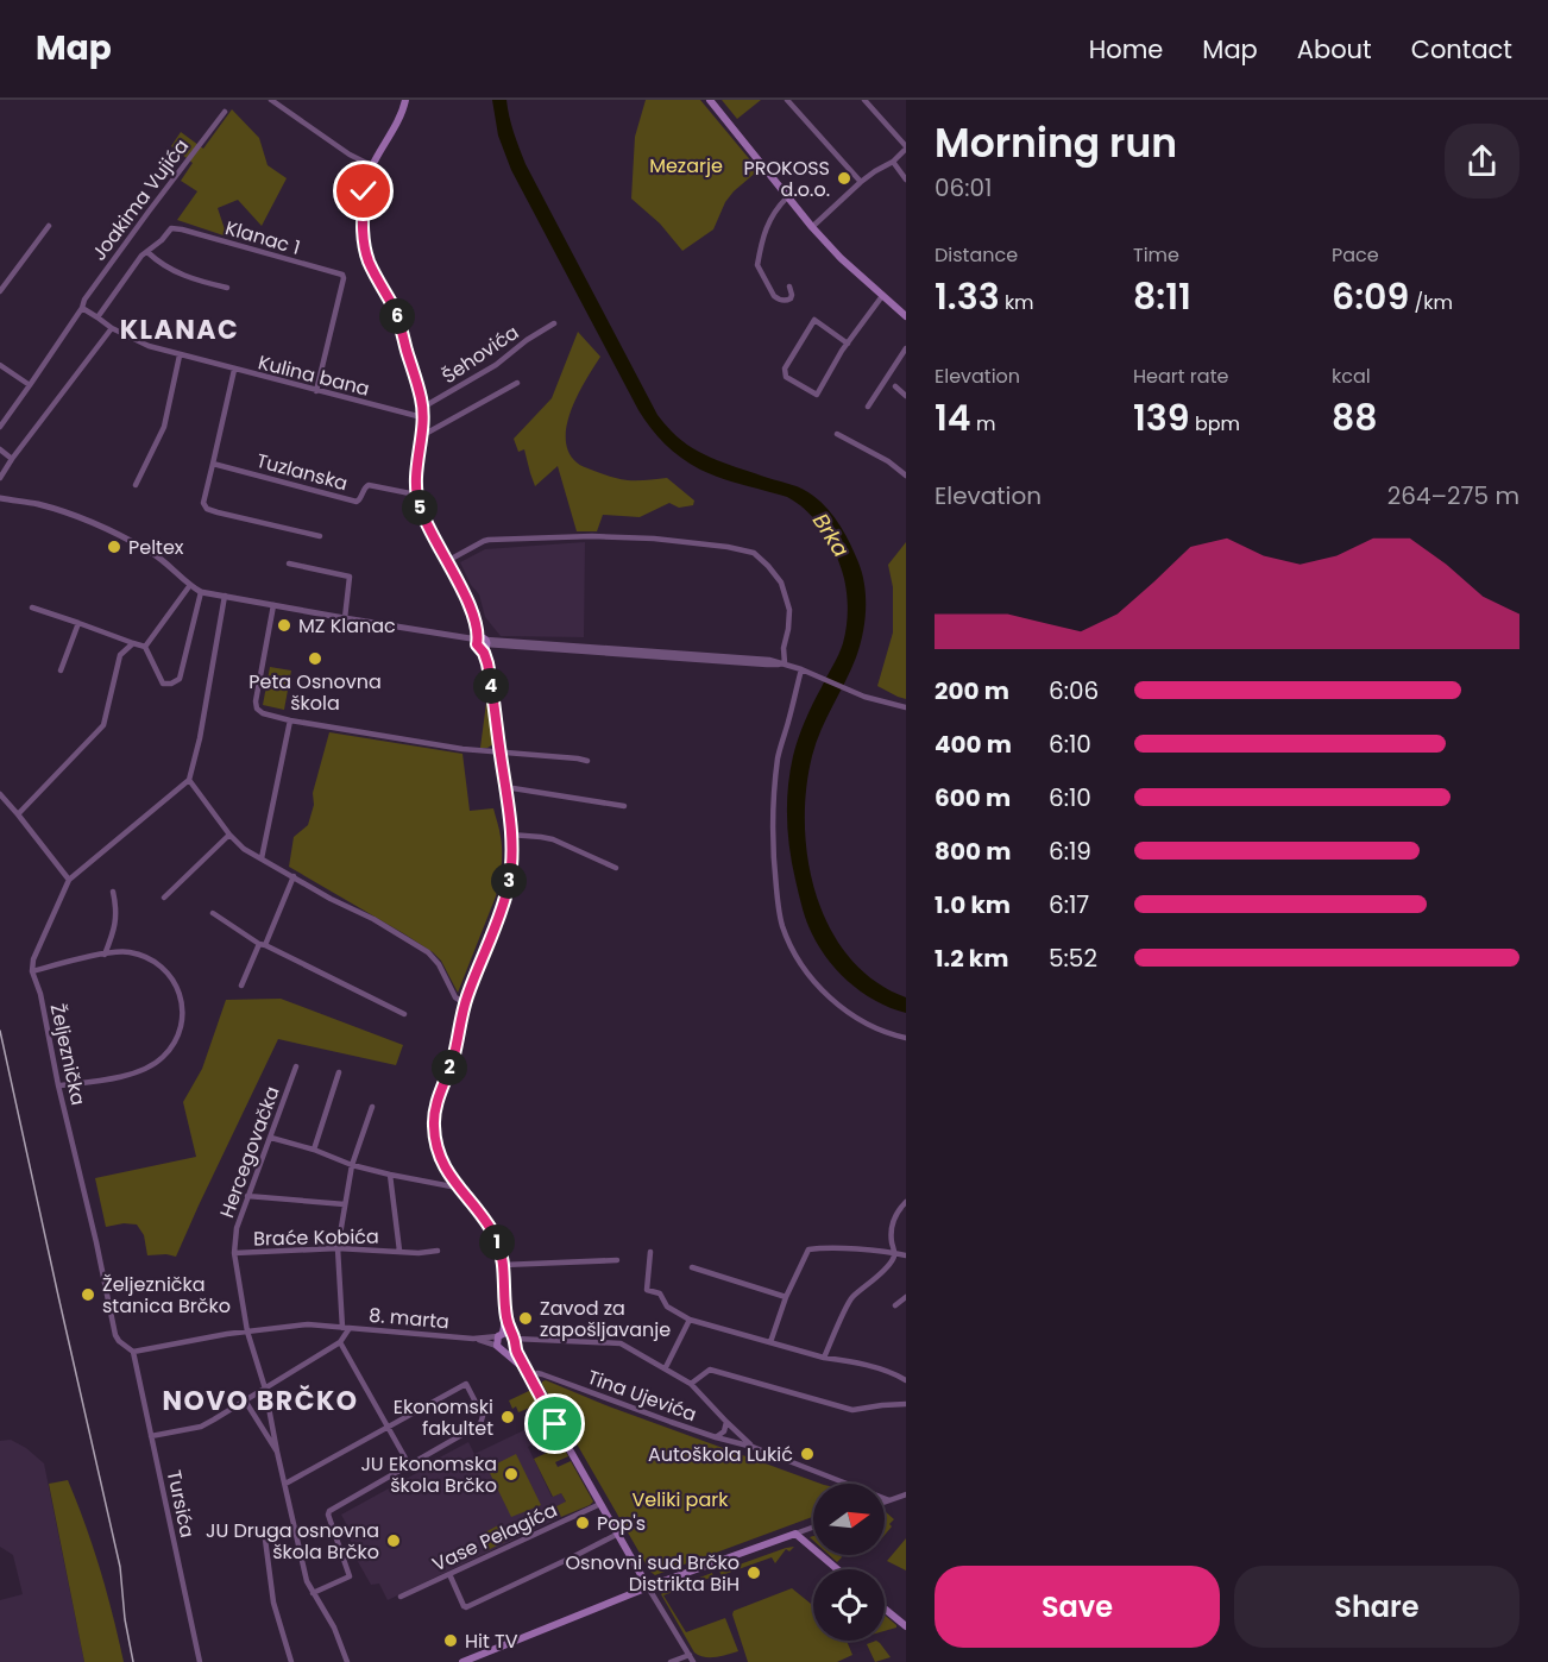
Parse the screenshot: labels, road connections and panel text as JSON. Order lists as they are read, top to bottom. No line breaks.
{"streets":{"street":["Joakima Vujića","Klanac 1","Šehovića","Kulina bana","Tuzlanska","Željeznička","Hercegovačka","Braće Kobića","8. marta","Tina Ujevića","Tursića","Vase Pelagića"]},"crossings":[["Joakima Vujića","Kulina bana"],["Klanac 1","Kulina bana"],["Željeznička","8. marta"],["Željeznička","Tursića"],["Hercegovačka","Braće Kobića"],["Hercegovačka","8. marta"],["8. marta","Tursića"]],"districts":["KLANAC","NOVO BRČKO"],"water":["Brka"],"parks":["Mezarje","Veliki park"],"places":["PROKOSS d.o.o.","Peltex","MZ Klanac","Peta Osnovna škola","Željeznička stanica Brčko","Zavod za zapošljavanje","Ekonomski fakultet","Autoškola Lukić","JU Ekonomska škola Brčko","Pop's","JU Druga osnovna škola Brčko","Osnovni sud Brčko Distrikta BiH","Hit TV"],"north":"right","page":{"header":"Map","nav":["Home","Map","About","Contact"],"heading":["Morning run","06:01"],"stats":[["Distance","1.33 km"],["Time","8:11"],["Pace","6:09 /km"],["Elevation","14 m"],["Heart rate","139 bpm"],["kcal","88"]],"pins":["6","5","4","3","2","1"],"chart":["Elevation","264–275 m"],"list":[{"name":"200 m","note":"6:06"},{"name":"400 m","note":"6:10"},{"name":"600 m","note":"6:10"},{"name":"800 m","note":"6:19"},{"name":"1.0 km","note":"6:17"},{"name":"1.2 km","note":"5:52"}],"buttons":["Save","Share"]}}
